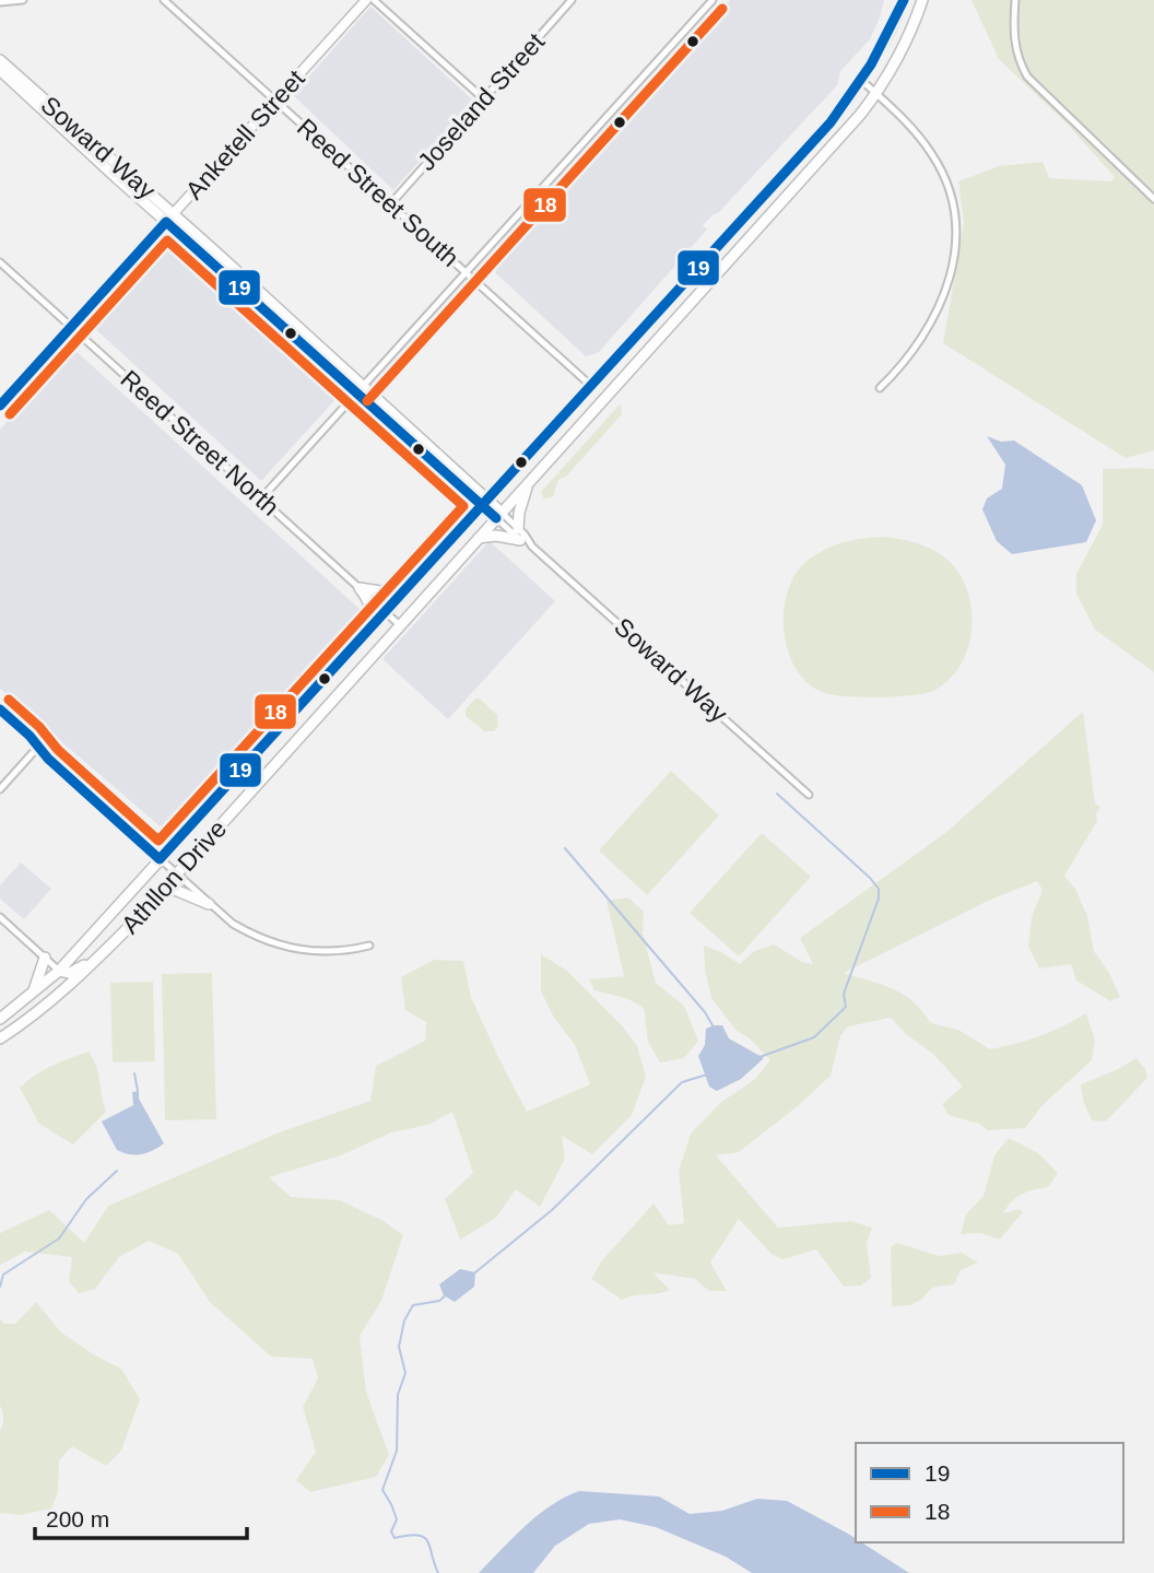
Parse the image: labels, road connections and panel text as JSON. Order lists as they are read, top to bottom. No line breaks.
{"streets":{"main road":["Soward Way","Athllon Drive"],"street":["Joseland Street","Anketell Street","Reed Street South","Reed Street North"]},"crossings":[["Joseland Street","Reed Street South"],["Anketell Street","Soward Way"],["Anketell Street","Reed Street South"],["Anketell Street","Reed Street North"],["Soward Way","Athllon Drive"],["Reed Street South","Athllon Drive"],["Reed Street North","Athllon Drive"]],"lines":["transit line 19","transit line 18"],"legend":["19","18"],"scale_bar":"200 m"}
